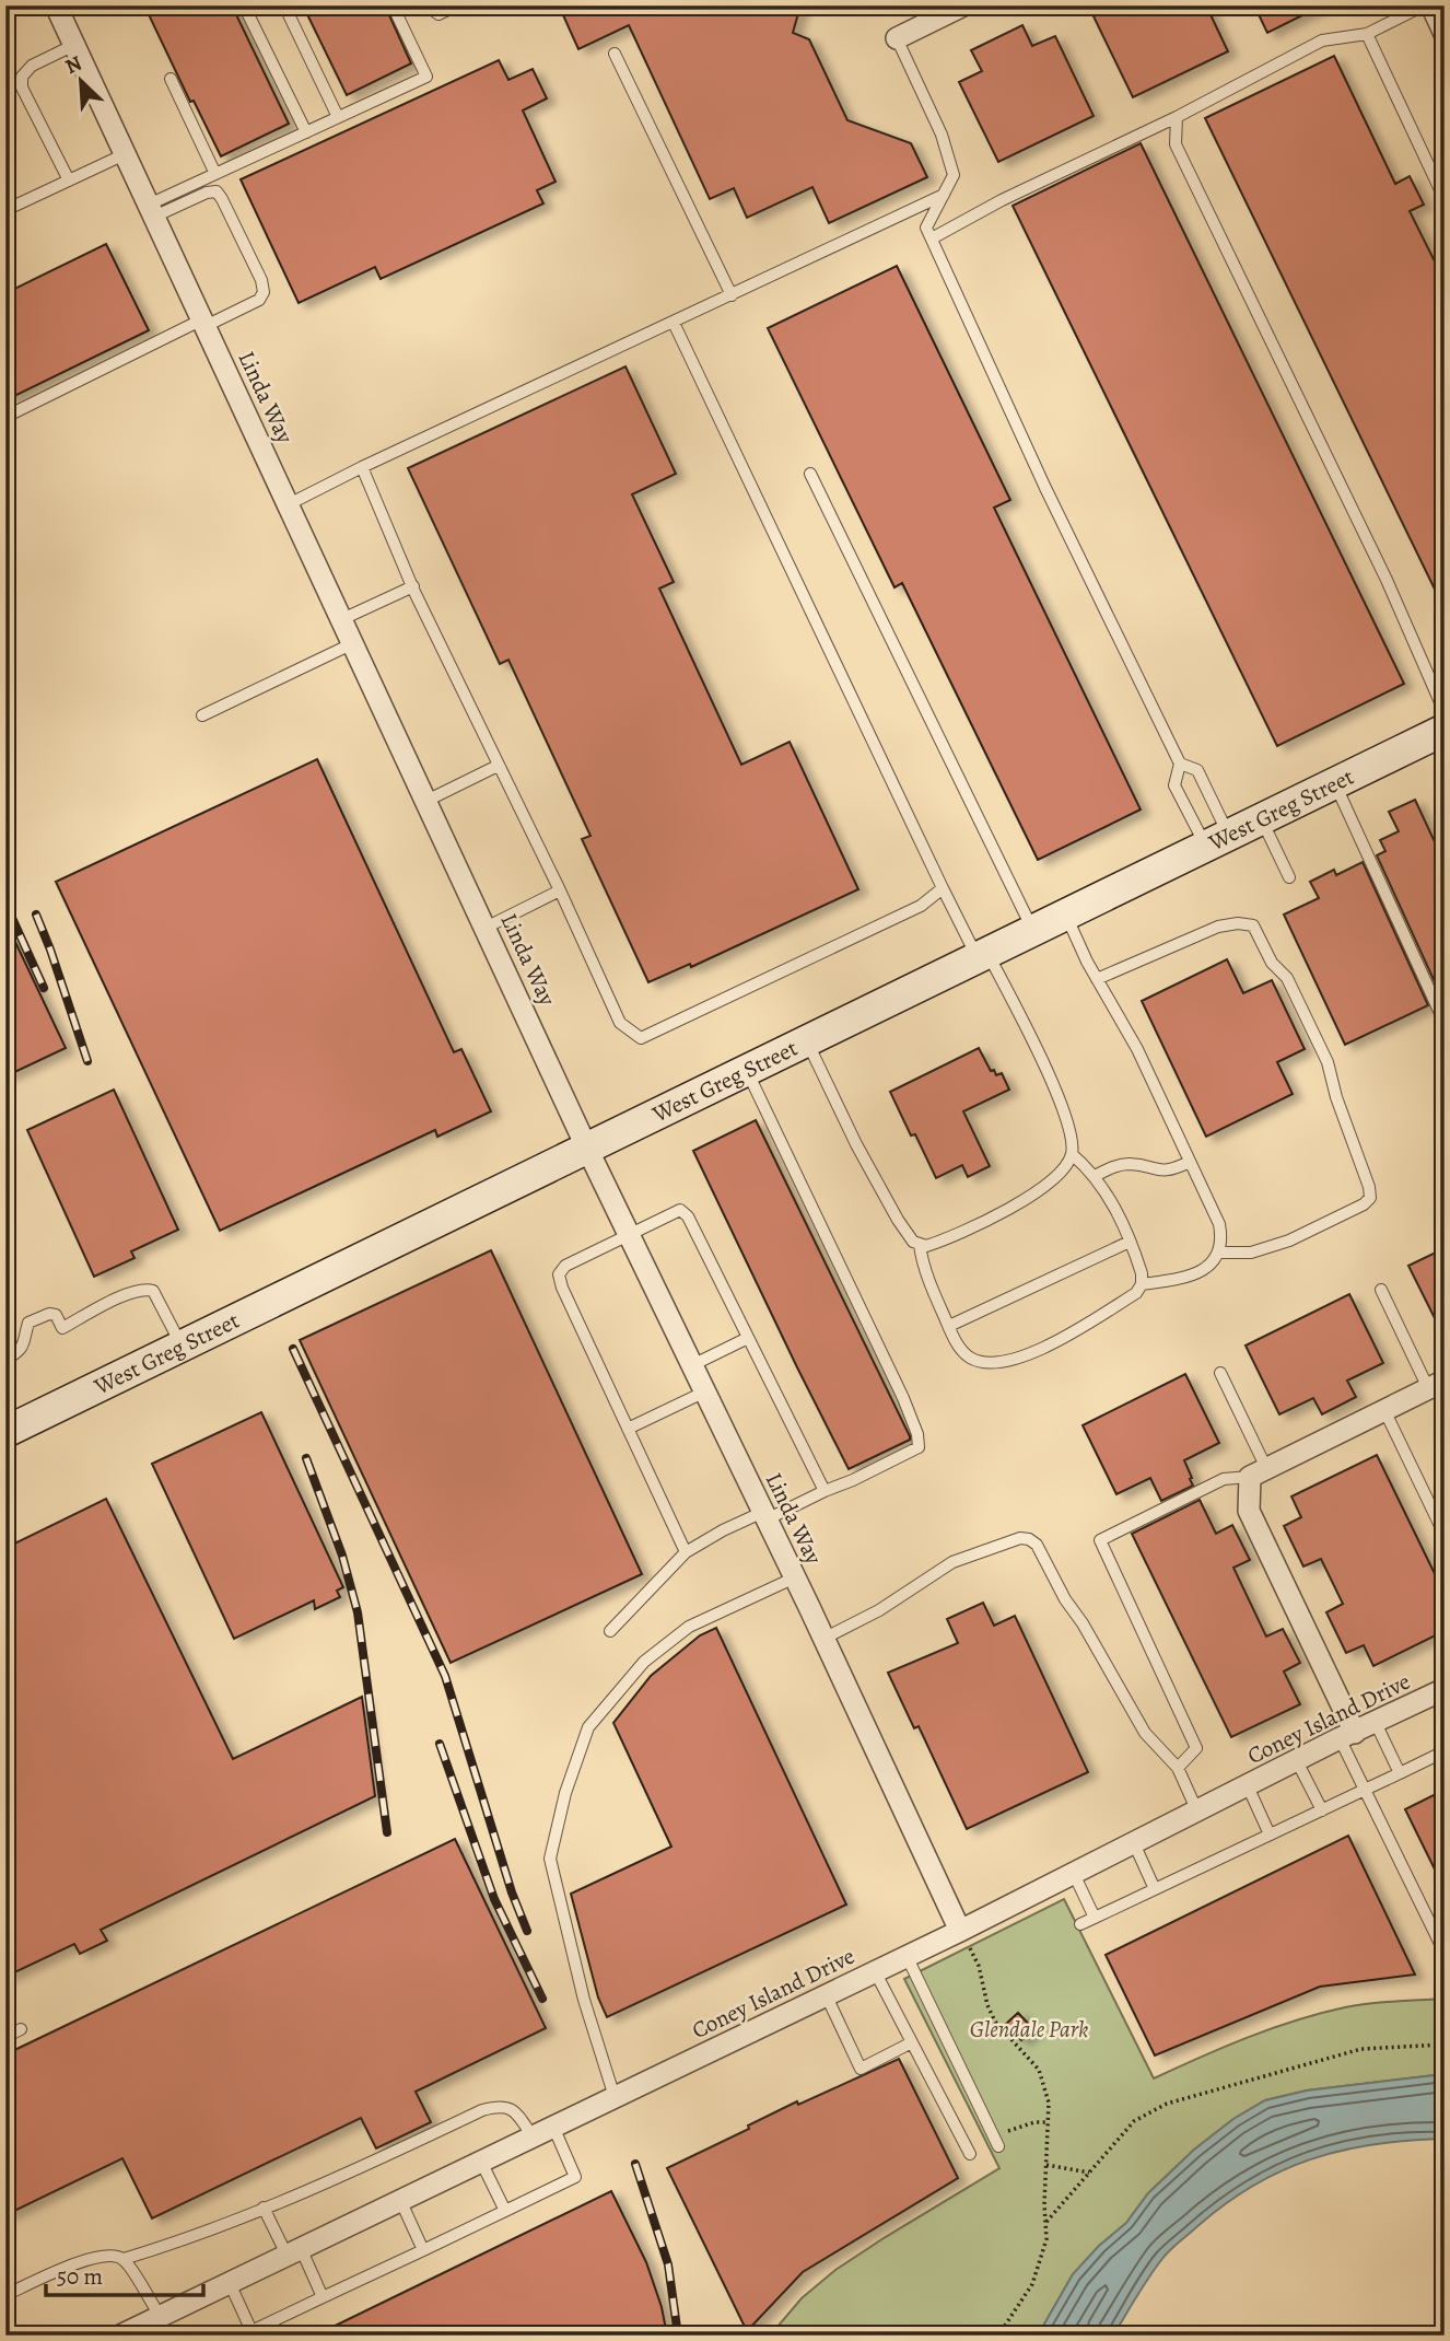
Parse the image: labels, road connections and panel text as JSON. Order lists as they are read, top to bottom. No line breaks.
{"streets":{"main road":["West Greg Street"],"street":["Linda Way","Coney Island Drive"]},"crossings":[["Linda Way","West Greg Street"],["Linda Way","Coney Island Drive"]],"parks":["Glendale Park"],"scale_bar":"50 m","north":"top left"}
